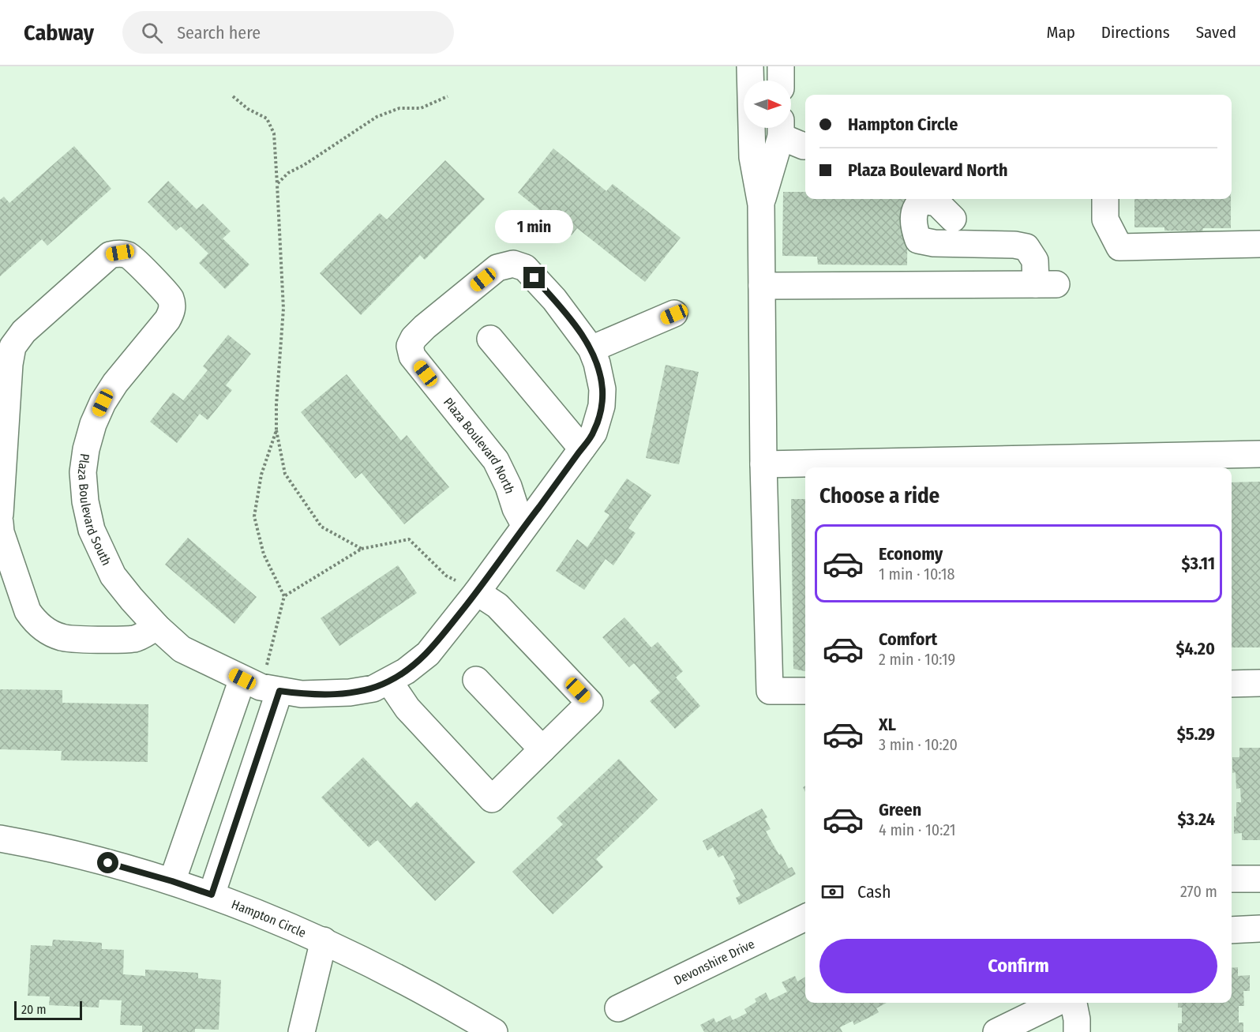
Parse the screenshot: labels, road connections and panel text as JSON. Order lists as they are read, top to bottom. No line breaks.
{"streets":{"street":["Plaza Boulevard North","Plaza Boulevard South","Hampton Circle","Devonshire Drive"]},"crossings":[["Plaza Boulevard North","Plaza Boulevard South"]],"scale_bar":"20 m","north":"right","page":{"header":"Cabway","search":"Search here","nav":["Map","Directions","Saved"],"banner":["Hampton Circle","Plaza Boulevard North"],"bubble":"1 min","heading":"Choose a ride","list":[{"name":"Economy","note":"1 min · 10:18","value":"$3.11"},{"name":"Comfort","note":"2 min · 10:19","value":"$4.20"},{"name":"XL","note":"3 min · 10:20","value":"$5.29"},{"name":"Green","note":"4 min · 10:21","value":"$3.24"}],"pay":["Cash","270 m"],"buttons":"Confirm","scale":"20 m"}}
